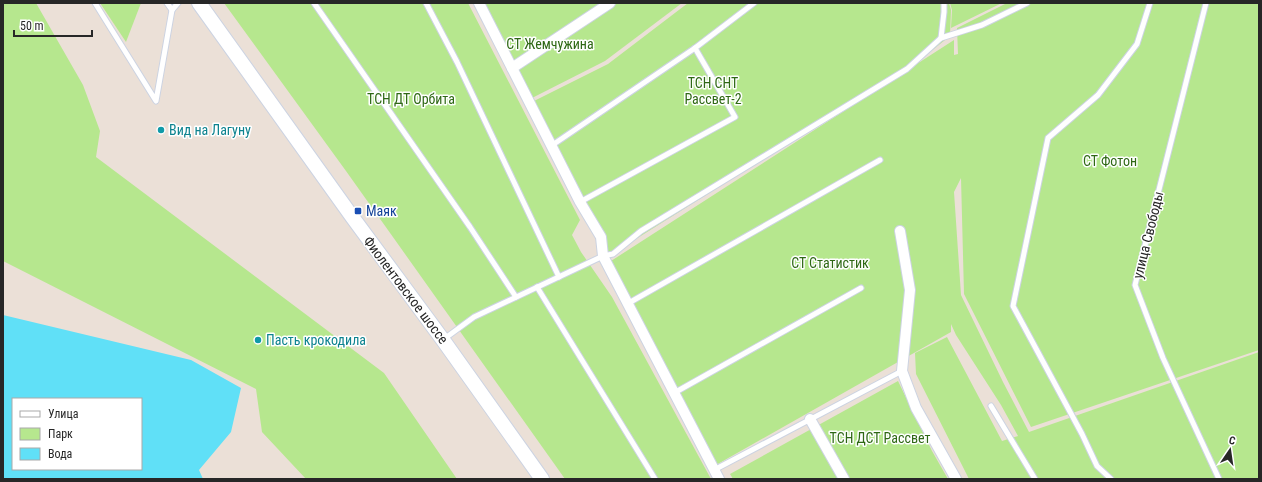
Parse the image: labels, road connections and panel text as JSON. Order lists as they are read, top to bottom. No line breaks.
{"streets":{"main road":["Фиолентовское шоссе"],"lane":["улица Свободы"]},"parks":["СТ Жемчужина","ТСН СНТ Рассвет-2","ТСН ДТ Орбита","СТ Фотон","СТ Статистик","ТСН ДСТ Рассвет"],"places":{"other":["Вид на Лагуну","Пасть крокодила"],"transit":["Маяк"]},"legend":["Улица","Парк","Вода"],"scale_bar":"50 m","north":"top"}
